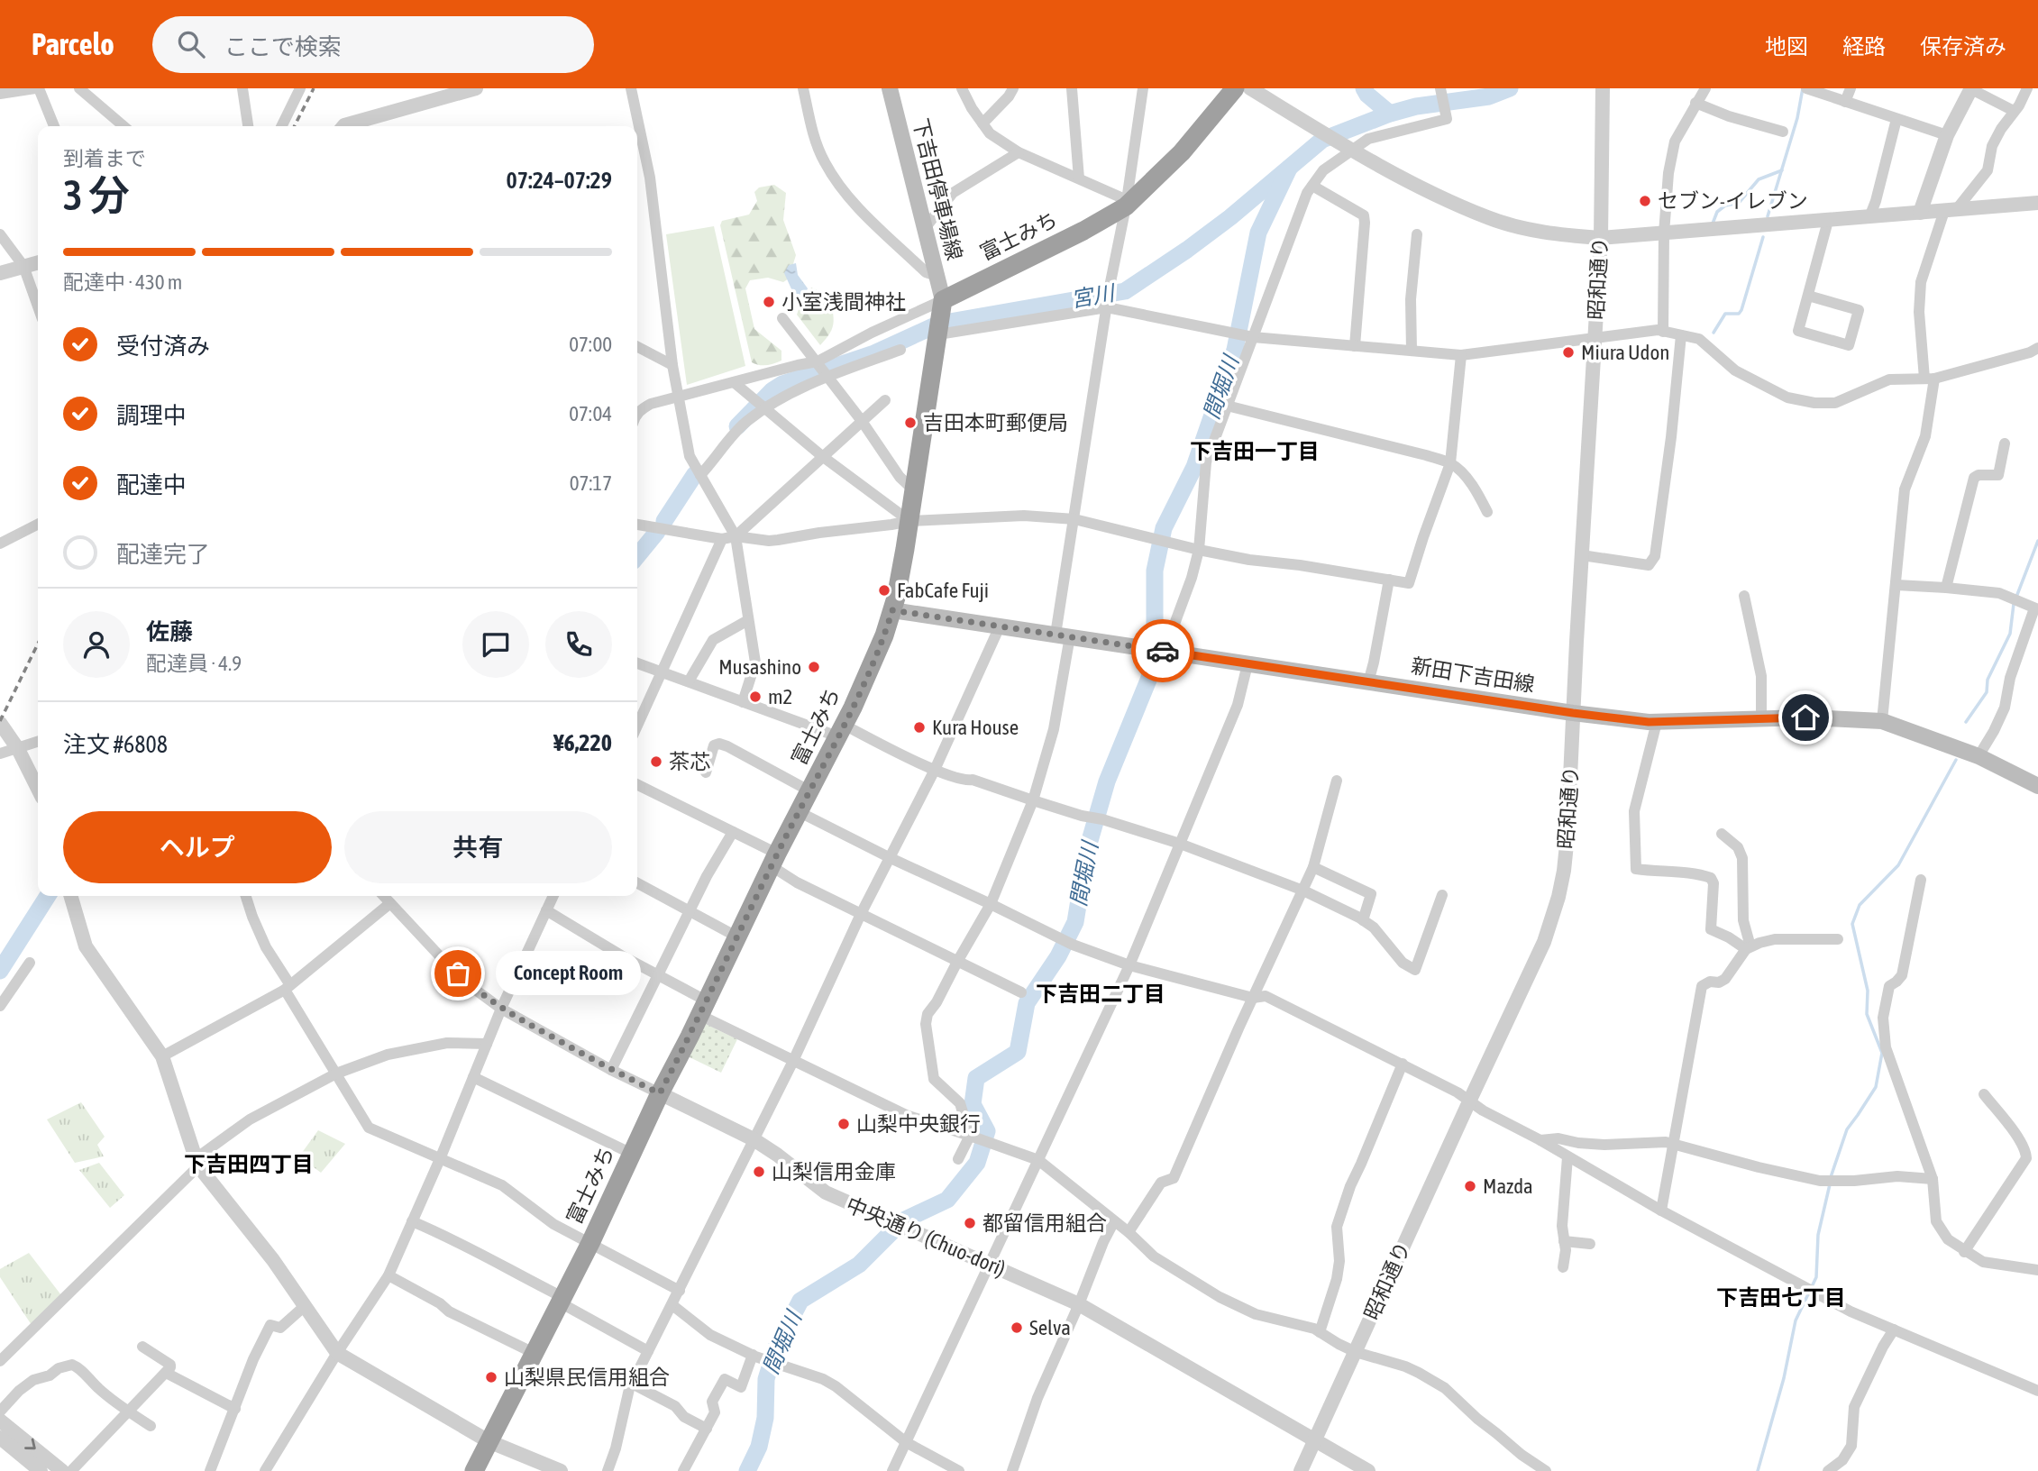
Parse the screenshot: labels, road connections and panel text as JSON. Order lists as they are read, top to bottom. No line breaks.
{"streets":{"highway":["富士みち"],"main road":["下吉田停車場線","新田下吉田線"],"street":["昭和通り","中央通り (Chuo-dori)"]},"crossings":[["下吉田停車場線","富士みち"],["富士みち","新田下吉田線"],["富士みち","中央通り (Chuo-dori)"],["昭和通り","新田下吉田線"],["昭和通り","中央通り (Chuo-dori)"]],"districts":["下吉田一丁目","下吉田二丁目","下吉田四丁目","下吉田七丁目"],"water":["宮川","間堀川"],"places":["セブン-イレブン","小室浅間神社","Miura Udon","吉田本町郵便局","FabCafe Fuji","Musashino","m2","Kura House","茶芯","Concept Room","山梨中央銀行","山梨信用金庫","Mazda","都留信用組合","Selva","山梨県民信用組合"],"page":{"header":"Parcelo","search":"ここで検索","nav":["地図","経路","保存済み"],"heading":["3 分","到着まで","07:24–07:29"],"panel":["佐藤","配達員 · 4.9","注文 #6808","¥6,220"],"bar":"配達中 · 430 m","list":[["受付済み","07:00"],["調理中","07:04"],["配達中","07:17"],"配達完了"],"buttons":["ヘルプ","共有"],"bubble":"Concept Room"}}
